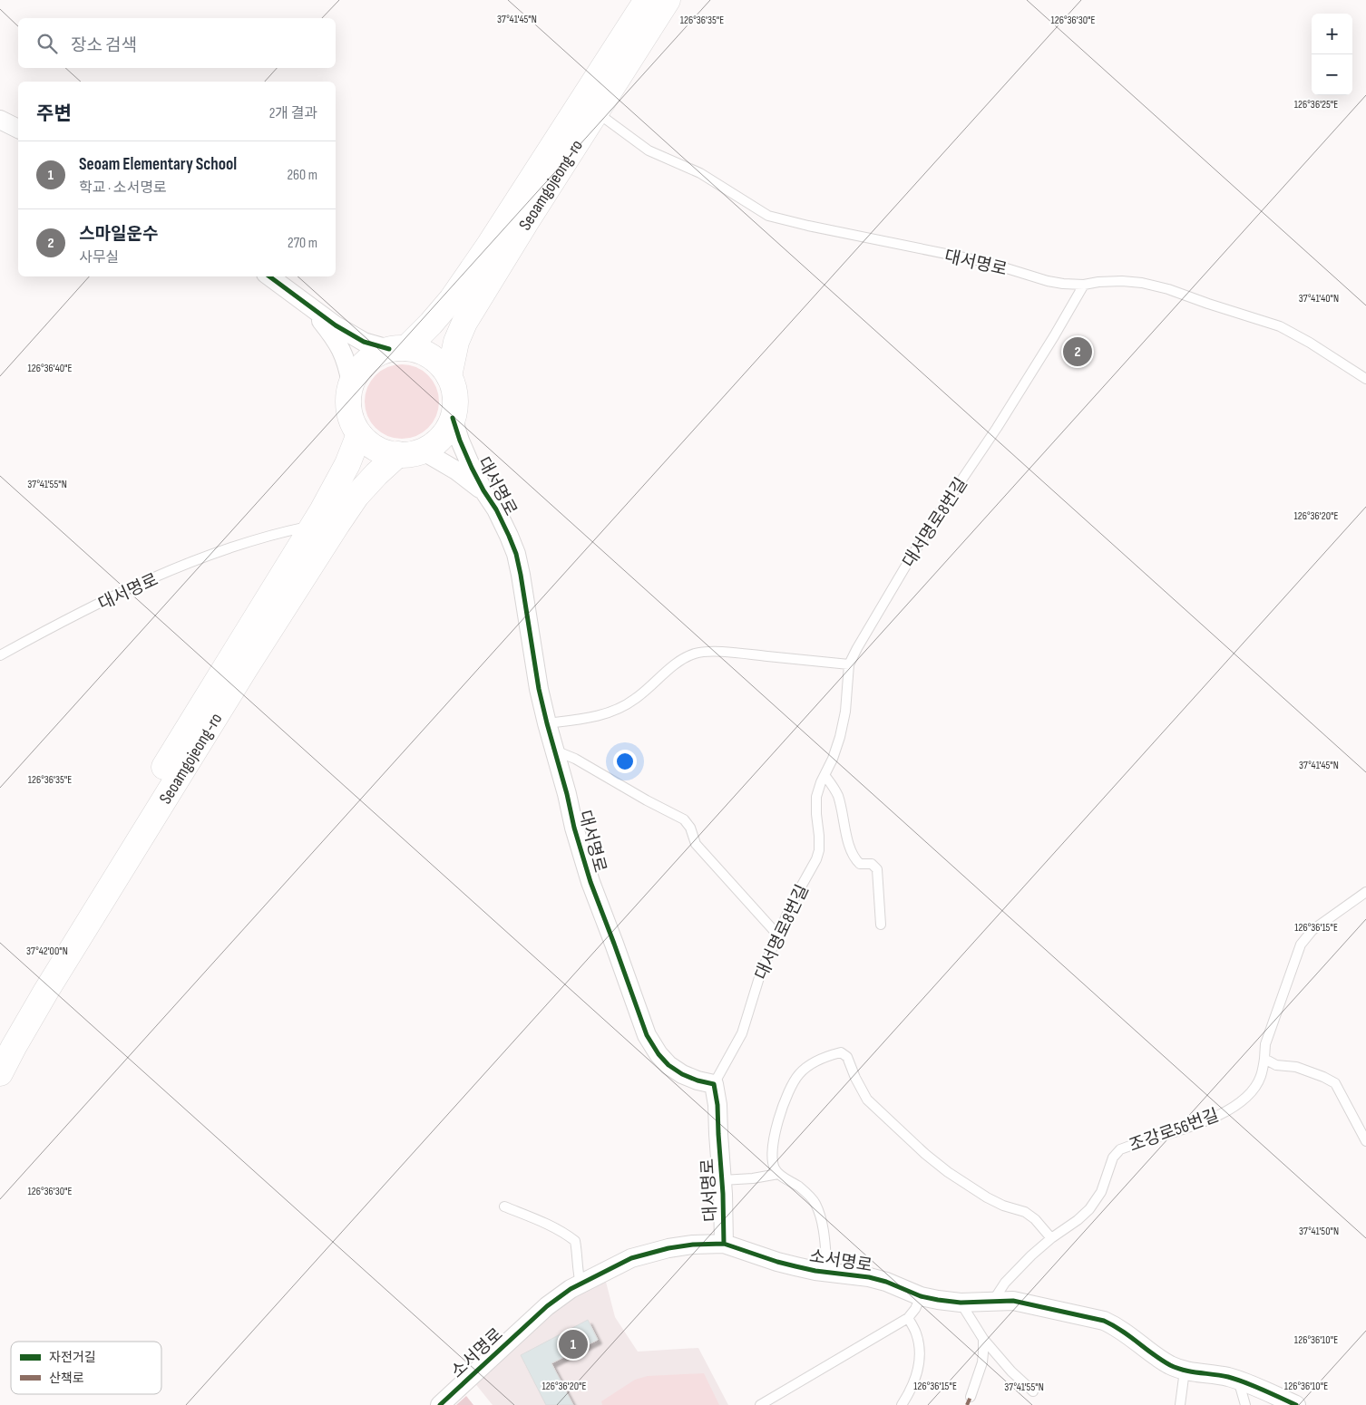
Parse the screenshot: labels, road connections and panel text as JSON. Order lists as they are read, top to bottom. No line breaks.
{"streets":{"main road":["Seoamgojeong-ro"],"street":["대서명로","소서명로"],"lane":["대서명로8번길","조강로56번길"]},"crossings":[["Seoamgojeong-ro","대서명로"],["대서명로","대서명로8번길"],["대서명로","소서명로"],["조강로56번길","소서명로"]],"legend":["자전거길","산책로"],"page":{"map_buttons":["+","−"],"search":"장소 검색","heading":["주변","2개 결과"],"list":[{"mark":"1","name":"Seoam Elementary School","note":"학교 · 소서명로","value":"260 m"},{"mark":"2","name":"스마일운수","note":"사무실","value":"270 m"}],"pins":["2","1"]},"coordinates":["37°41'45\"N","126°36'35\"E","126°36'30\"E","126°36'25\"E","37°41'40\"N","126°36'40\"E","37°41'55\"N","126°36'20\"E","126°36'15\"E","37°42'00\"N","37°41'50\"N","126°36'10\"E"]}
